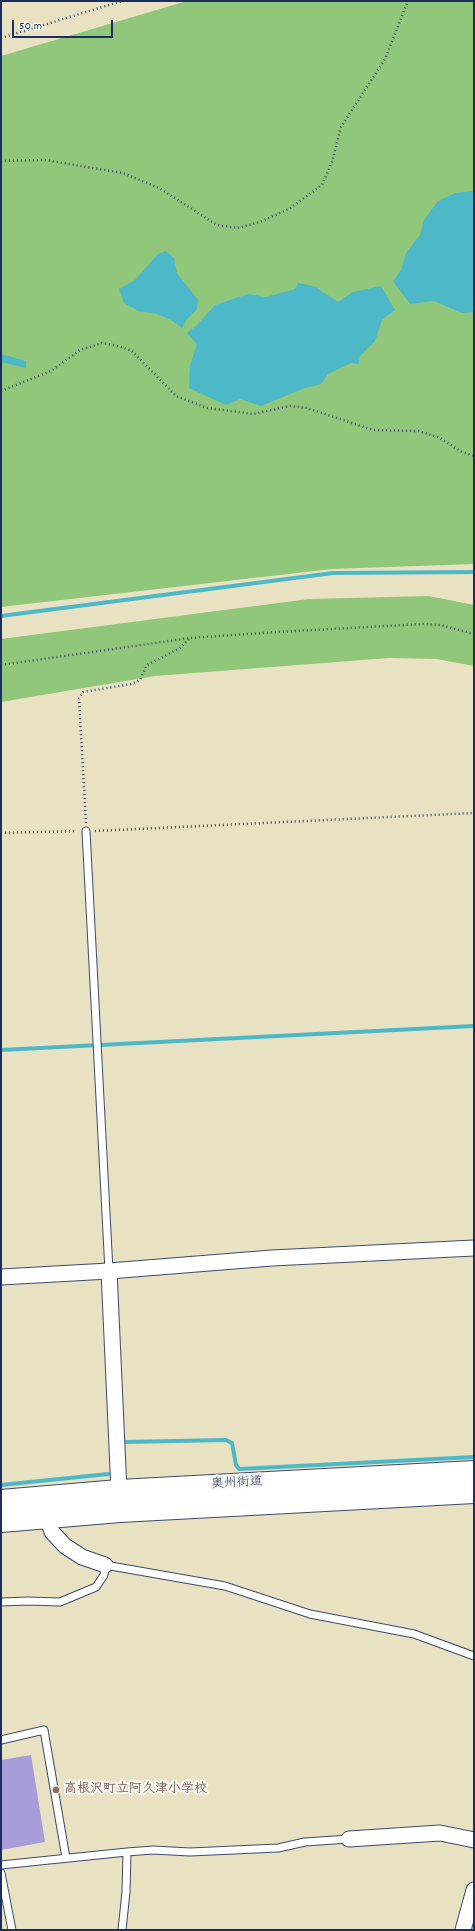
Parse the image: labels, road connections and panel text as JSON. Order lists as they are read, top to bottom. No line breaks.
{"streets":{"highway":["奥州街道"]},"places":["高根沢町立阿久津小学校"],"scale_bar":"50 m"}
